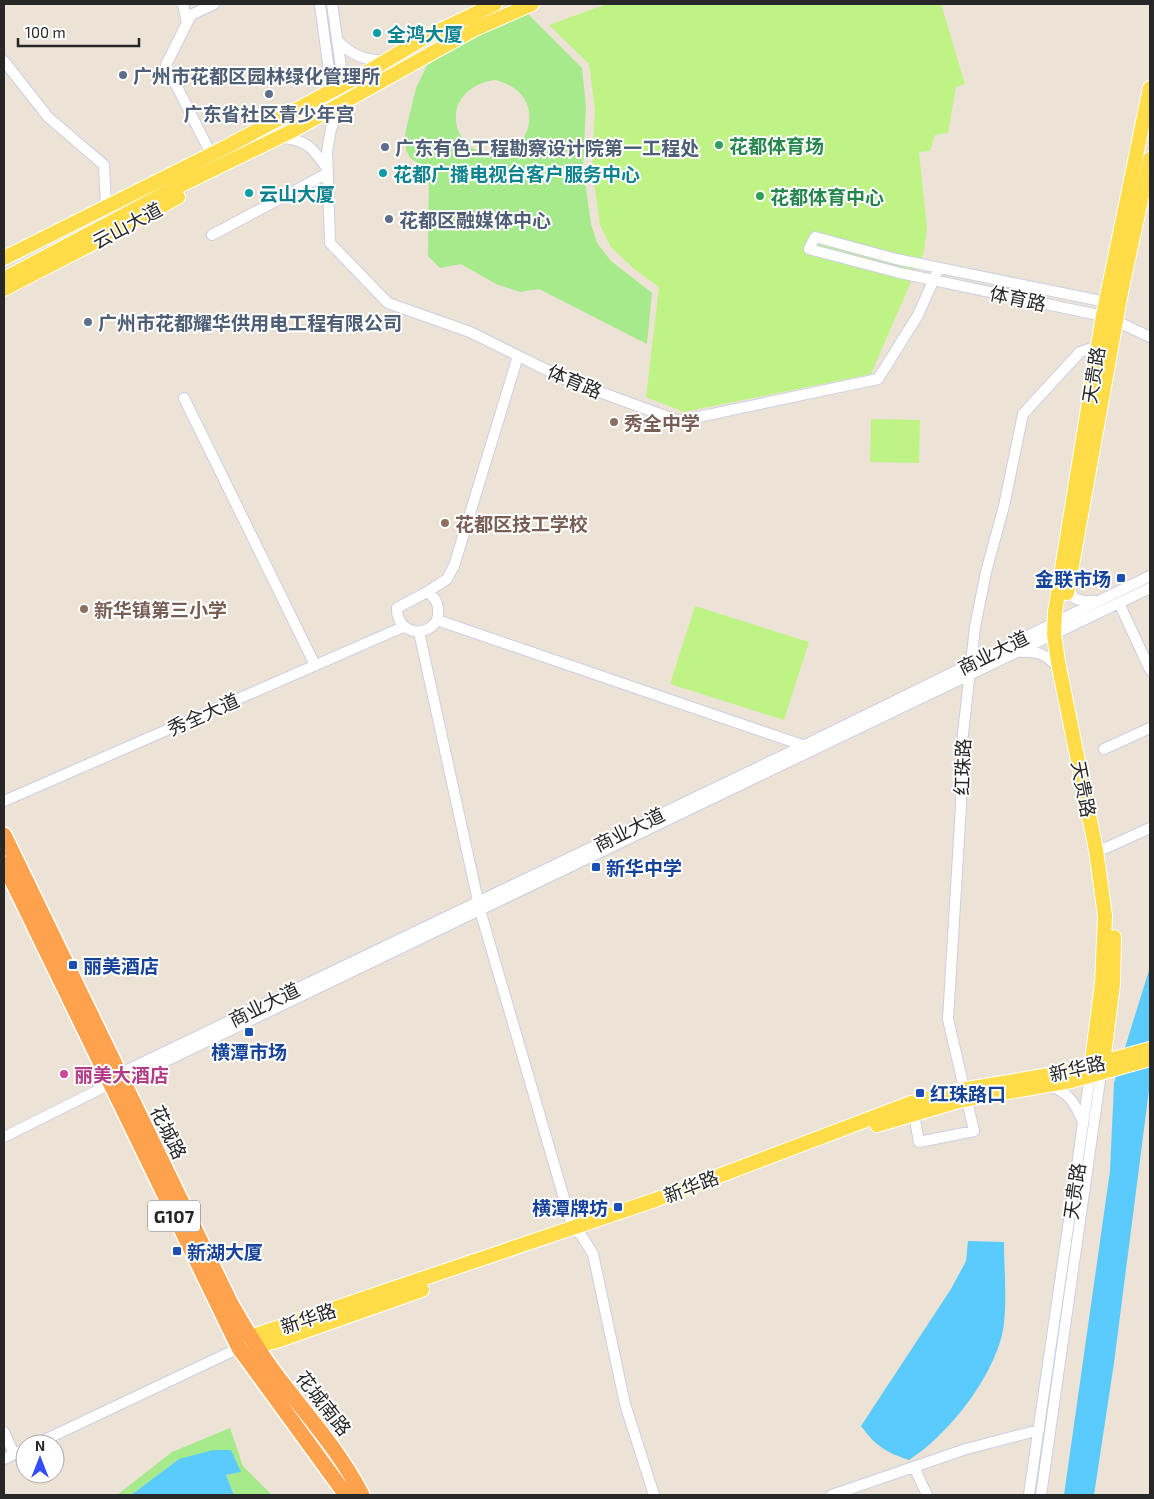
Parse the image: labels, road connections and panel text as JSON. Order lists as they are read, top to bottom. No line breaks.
{"streets":{"highway":["花城路","G107","花城南路"],"main road":["云山大道","天贵路","新华路"],"street":["体育路","商业大道","秀全大道","红珠路"]},"crossings":[["云山大道","体育路"],["体育路","天贵路"],["天贵路","商业大道"],["天贵路","红珠路"],["天贵路","新华路"],["商业大道","红珠路"],["商业大道","花城路"],["红珠路","新华路"],["新华路","花城路"],["新华路","花城南路"],["花城路","花城南路"]],"places":{"other":["全鸿大厦","广州市花都区园林绿化管理所","广东省社区青少年宫","花都体育场","广东有色工程勘察设计院第一工程处","花都广播电视台客户服务中心","云山大厦","花都体育中心","花都区融媒体中心","广州市花都耀华供用电工程有限公司","秀全中学","花都区技工学校","新华镇第三小学","丽美大酒店"],"transit":["金联市场","新华中学","丽美酒店","横潭市场","红珠路口","横潭牌坊","新湖大厦"]},"scale_bar":"100 m","north":"top"}
